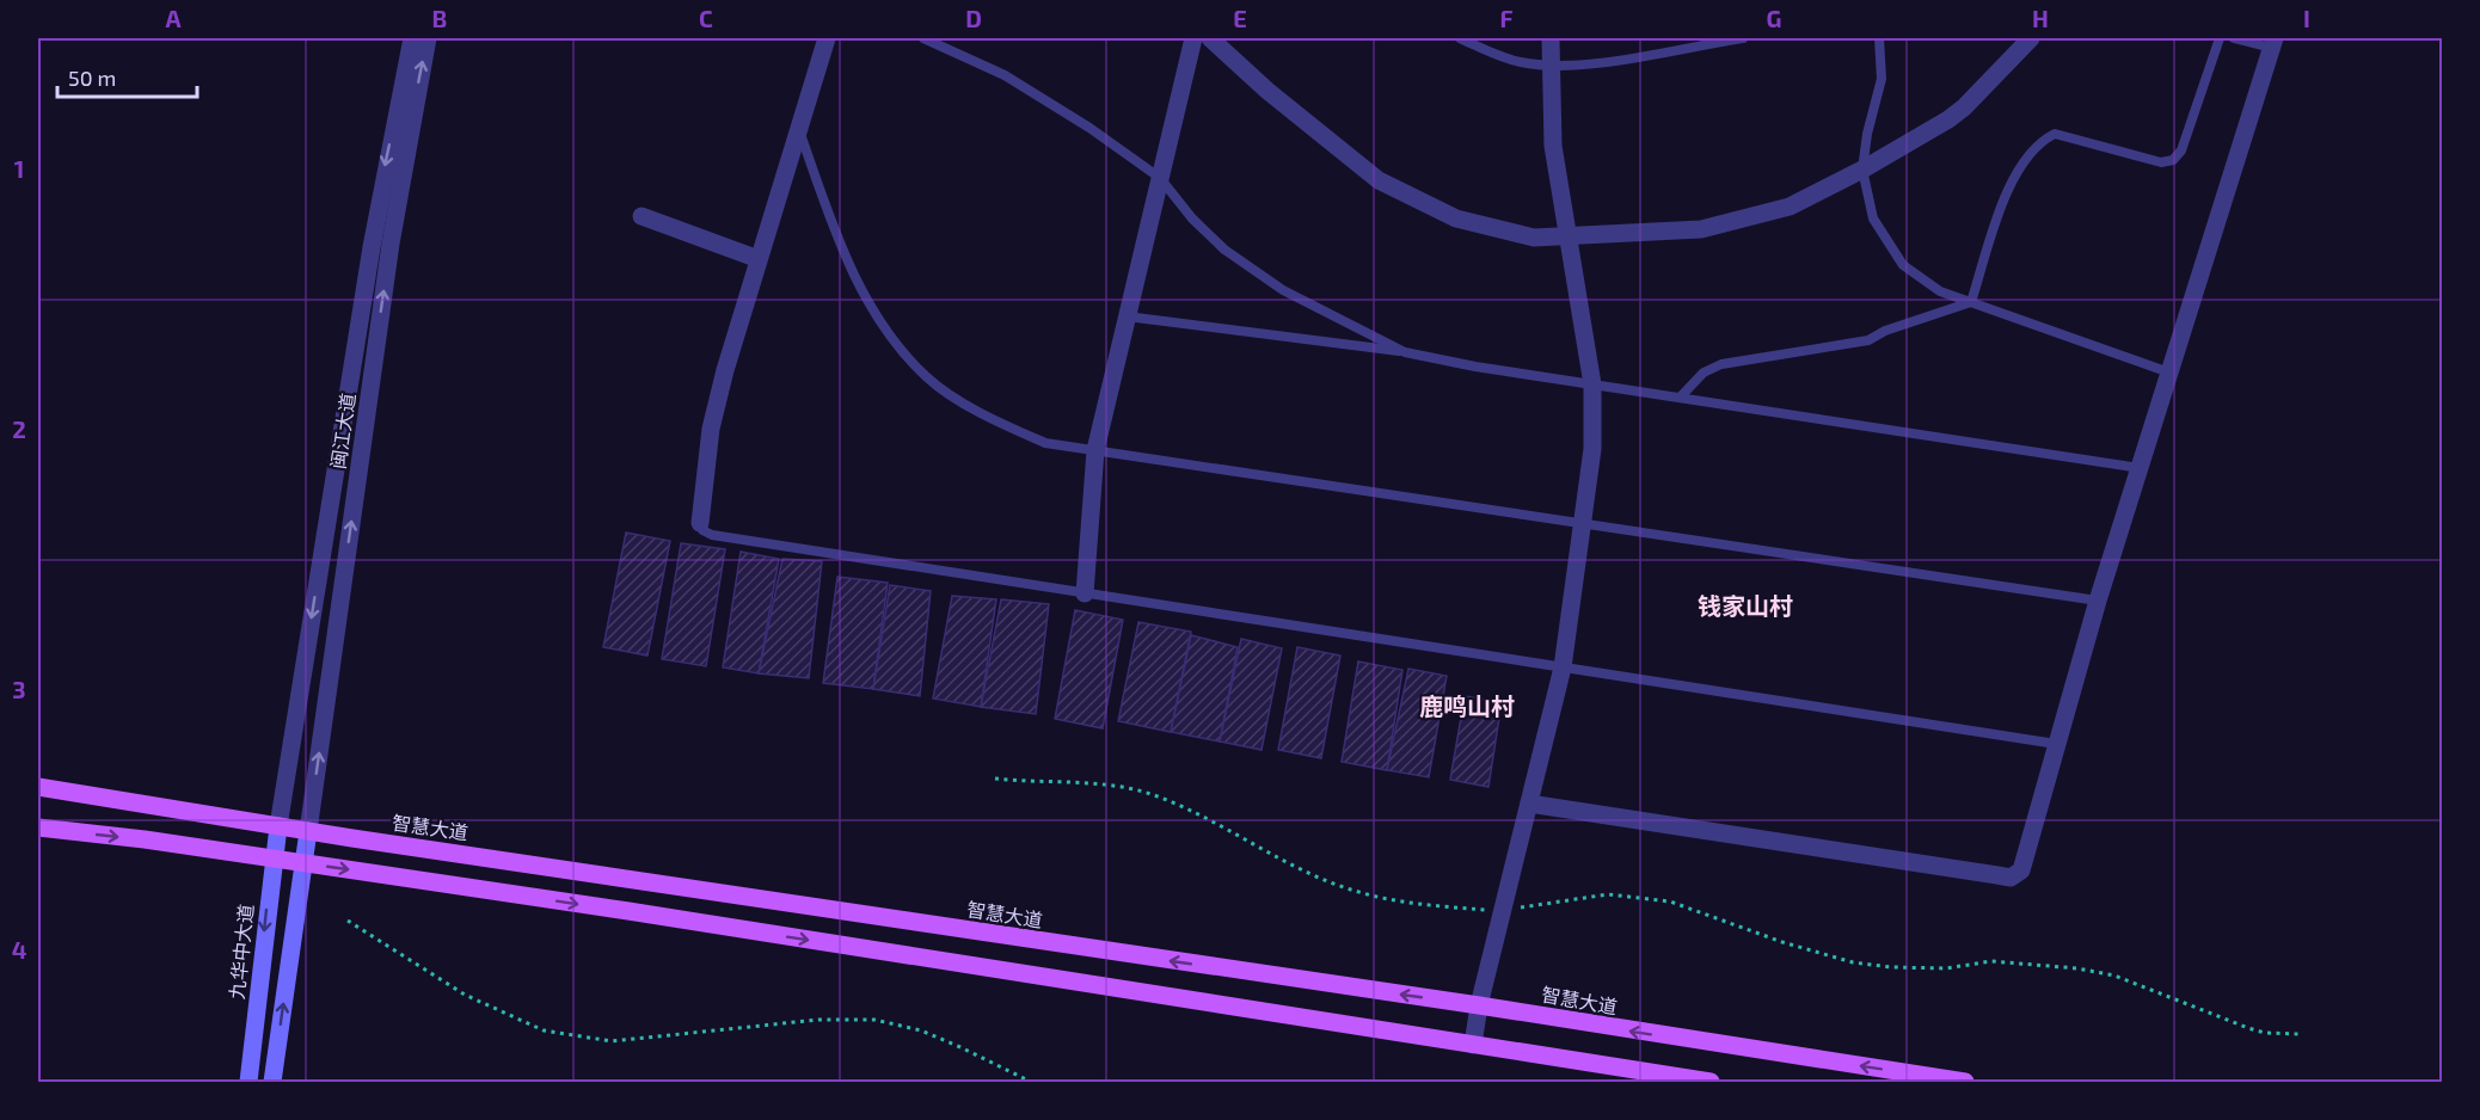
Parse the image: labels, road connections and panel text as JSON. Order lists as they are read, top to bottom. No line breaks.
{"streets":{"main road":["智慧大道","九华中大道"],"street":["闽江大道"]},"crossings":[["闽江大道","智慧大道"],["闽江大道","九华中大道"],["智慧大道","九华中大道"]],"districts":["钱家山村","鹿鸣山村"],"scale_bar":"50 m","grid":{"columns":["A","B","C","D","E","F","G","H","I"],"rows":["1","2","3","4"]}}
